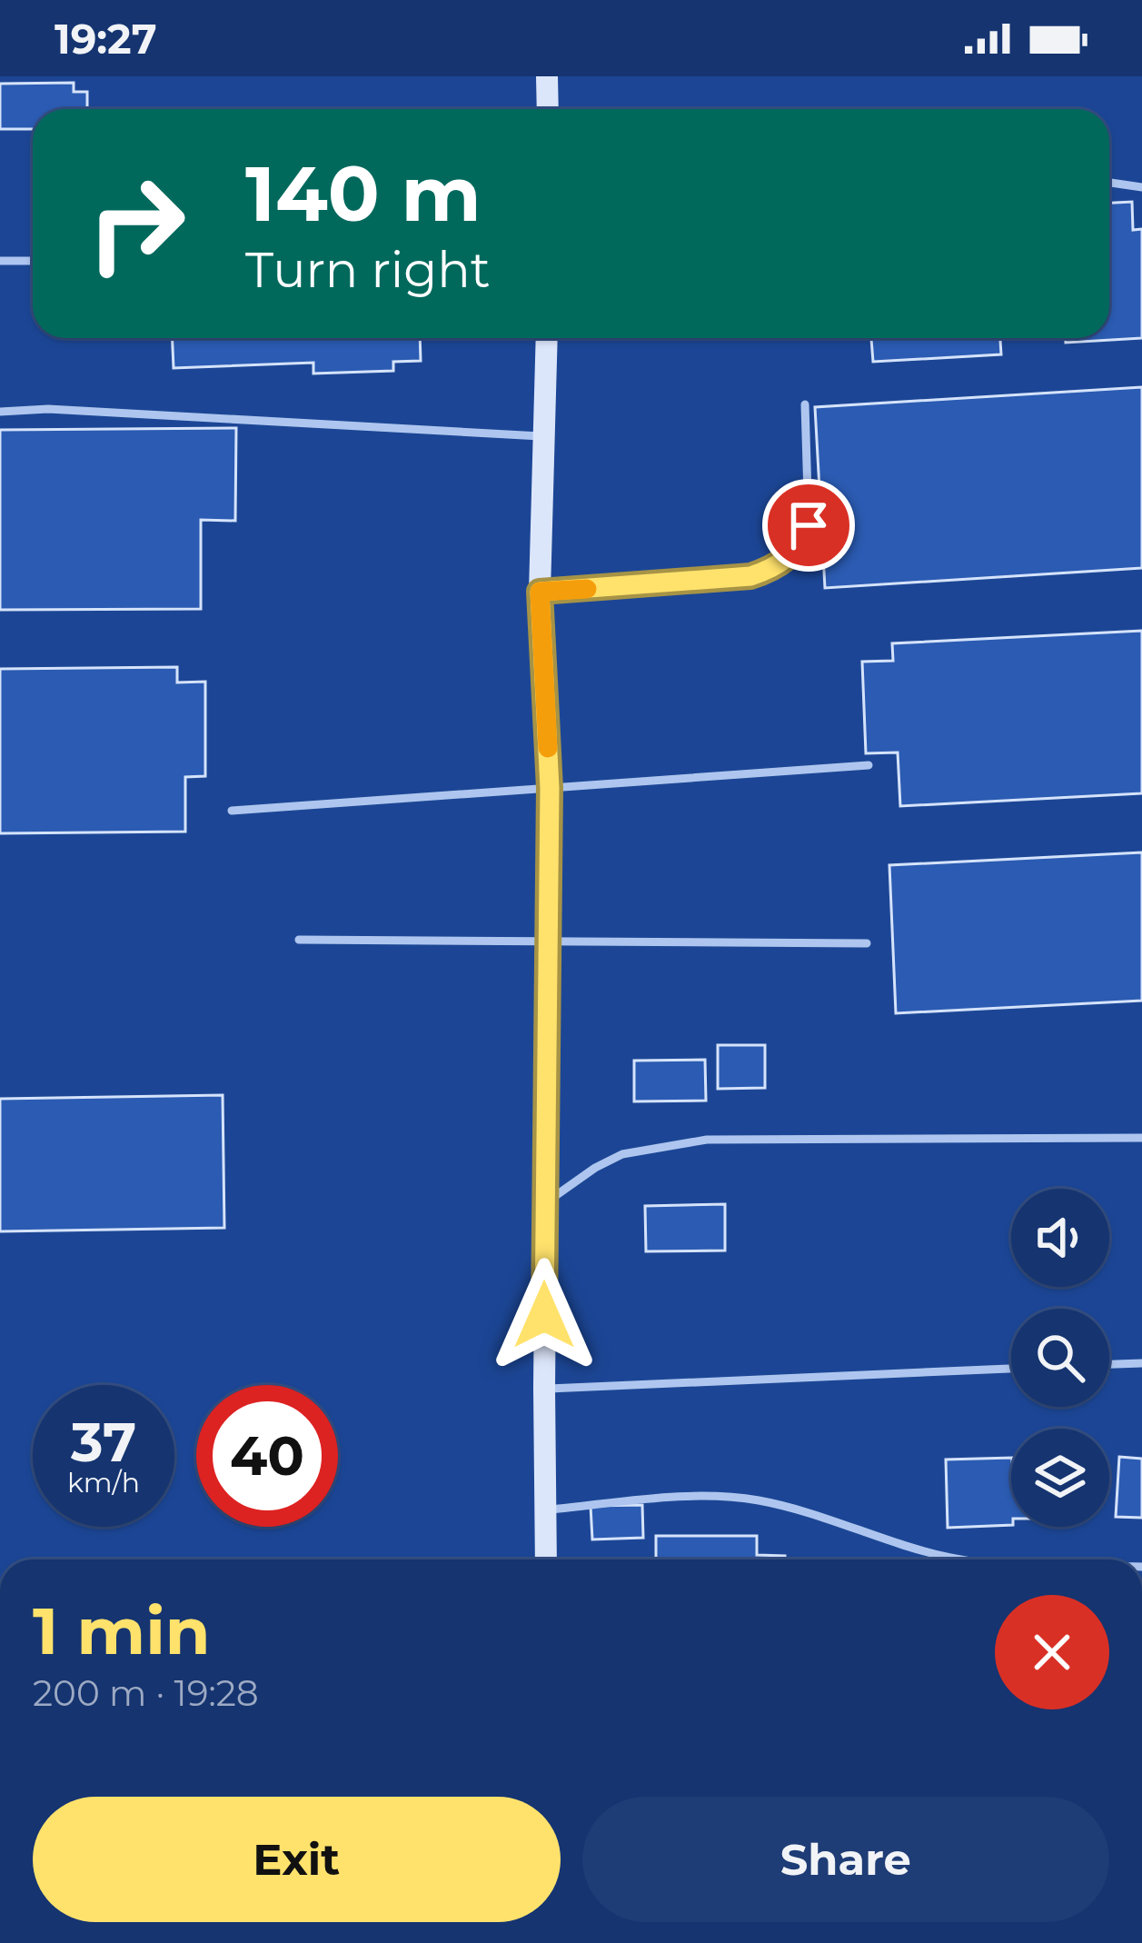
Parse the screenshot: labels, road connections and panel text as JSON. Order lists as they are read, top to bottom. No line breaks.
{"page":{"status":"19:27","turn":["140 m","Turn right"],"speed":"37 km/h","limit":"40","heading":["1 min","200 m · 19:28"],"buttons":["Exit","Share"]}}
